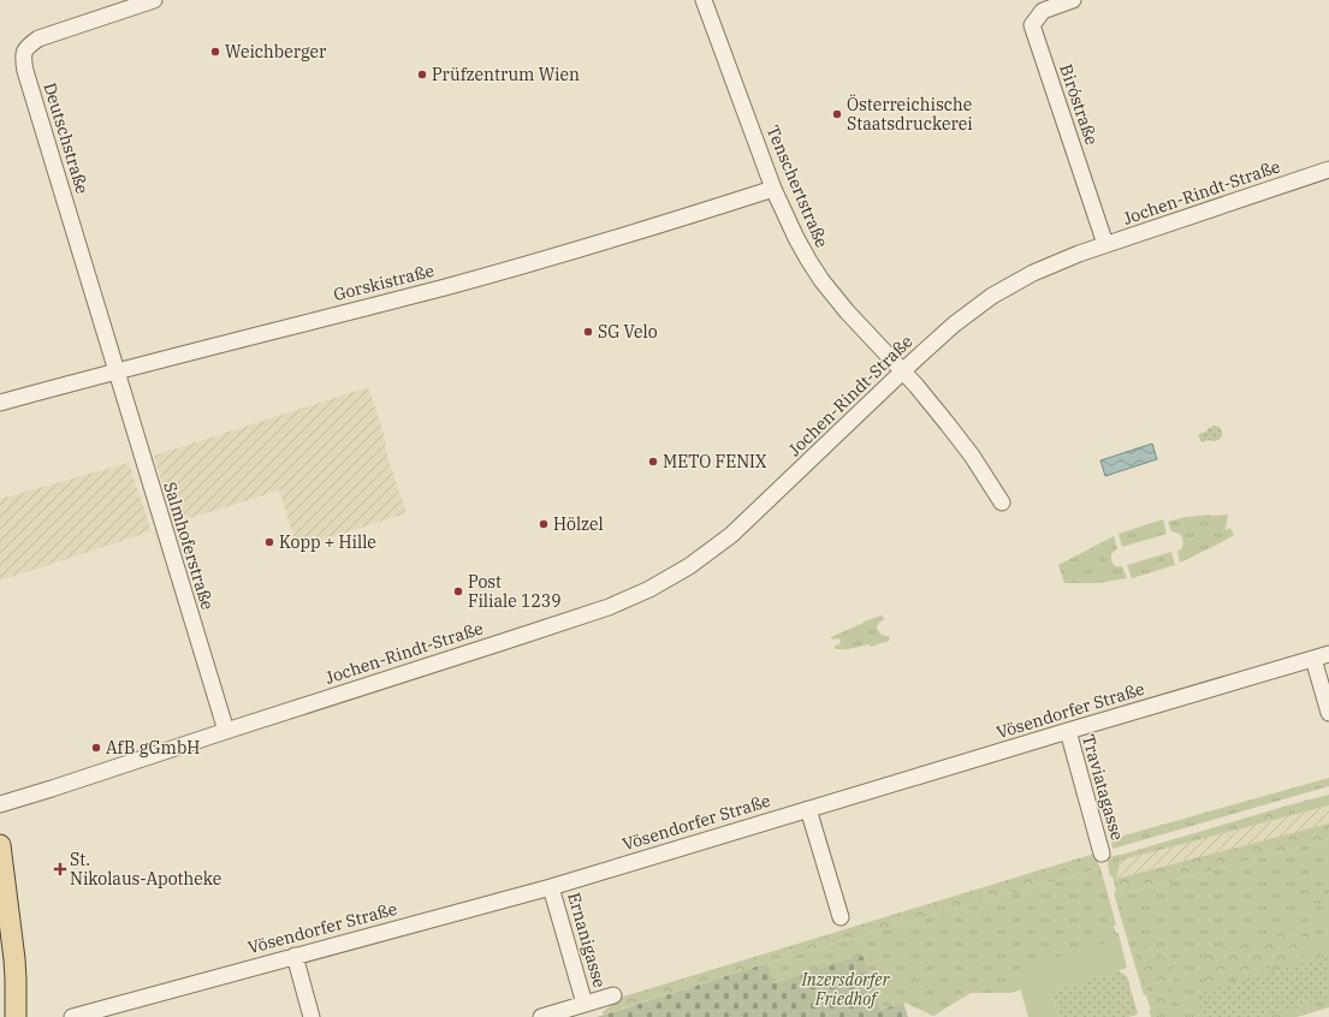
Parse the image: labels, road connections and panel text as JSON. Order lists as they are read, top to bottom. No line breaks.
{"streets":{"street":["Biróstraße","Deutschstraße","Tenschertstraße","Jochen-Rindt-Straße","Gorskistraße","Salmhoferstraße","Vösendorfer Straße","Traviatagasse","Ernanigasse"]},"crossings":[["Biróstraße","Jochen-Rindt-Straße"],["Deutschstraße","Gorskistraße"],["Deutschstraße","Salmhoferstraße"],["Tenschertstraße","Jochen-Rindt-Straße"],["Tenschertstraße","Gorskistraße"],["Jochen-Rindt-Straße","Salmhoferstraße"],["Gorskistraße","Salmhoferstraße"],["Vösendorfer Straße","Traviatagasse"],["Vösendorfer Straße","Ernanigasse"]],"parks":["Inzersdorfer Friedhof"],"places":{"other":["Weichberger","Prüfzentrum Wien","Österreichische Staatsdruckerei","SG Velo","METO FENIX","Hölzel","Kopp + Hille","Post Filiale 1239","AfB gGmbH"],"health":["St. Nikolaus-Apotheke"]}}
